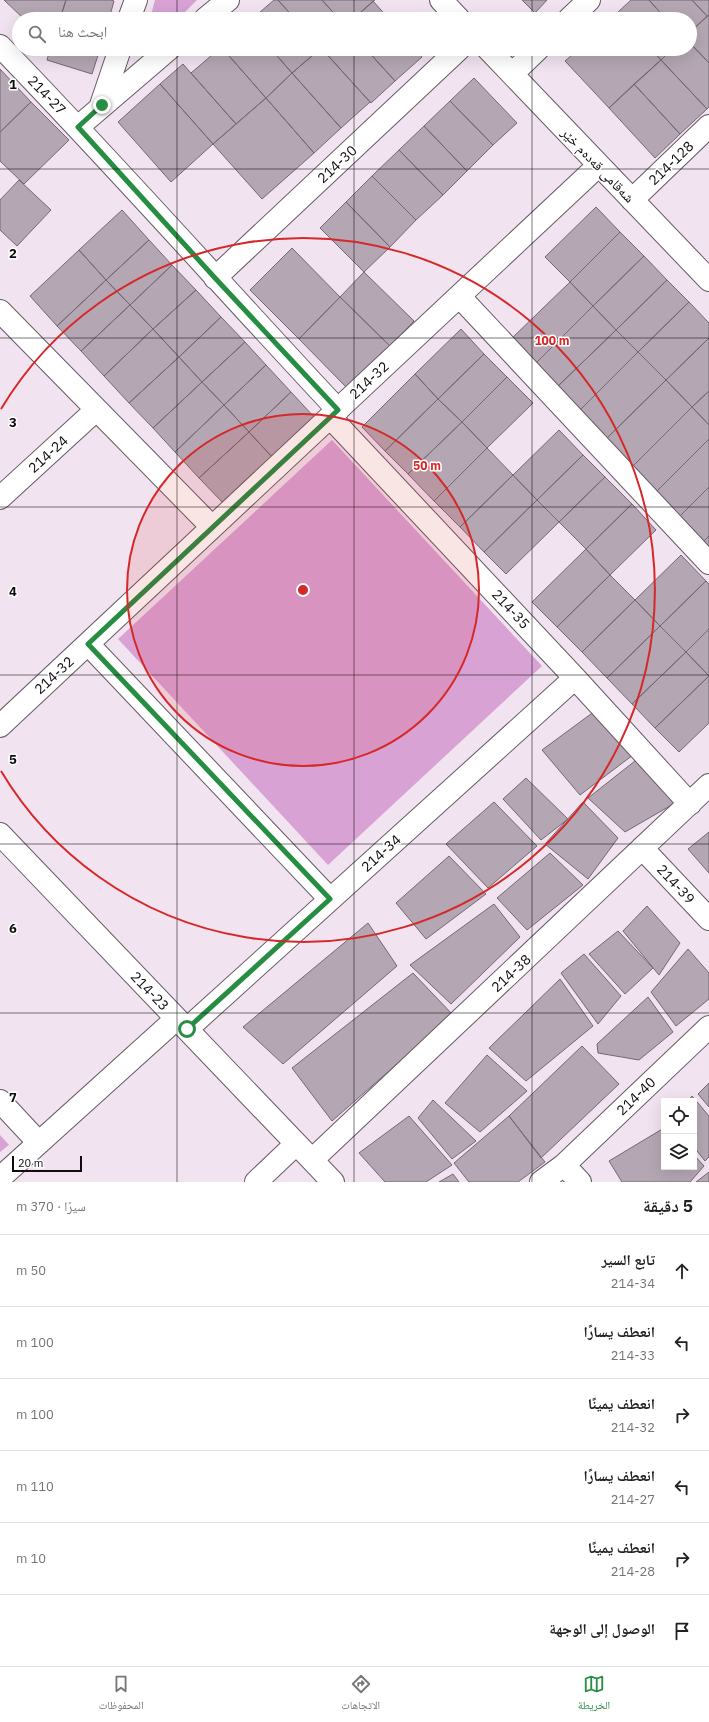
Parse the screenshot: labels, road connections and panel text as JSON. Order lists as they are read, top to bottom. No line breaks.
{"streets":{"street":["214-27","214-128","214-30","شەقامی قەدەم خێر","214-32","214-24","214-35","214-34","214-39","214-38","214-23","214-40"]},"crossings":[["214-27","214-30"],["214-27","214-32"],["214-27","214-35"],["214-128","شەقامی قەدەم خێر"],["شەقامی قەدەم خێر","214-32"],["214-32","214-35"],["214-35","214-34"],["214-35","214-38"],["214-34","214-23"],["214-39","214-38"],["214-38","214-23"]],"scale_bar":"20 m","page":{"search":"ابحث هنا","scale":"20 m","heading":["5 دقيقة","سيرًا · 370 m"],"list":[["تابع السير","214-34","50 m"],["انعطف يسارًا","214-33","100 m"],["انعطف يمينًا","214-32","100 m"],["انعطف يسارًا","214-27","110 m"],["انعطف يمينًا","214-28","10 m"],"الوصول إلى الوجهة"],"nav":["الخريطة","الاتجاهات","المحفوظات"]},"grid":{"rows":["1","2","3","4","5","6","7"]},"rings":["100 m","50 m"]}
